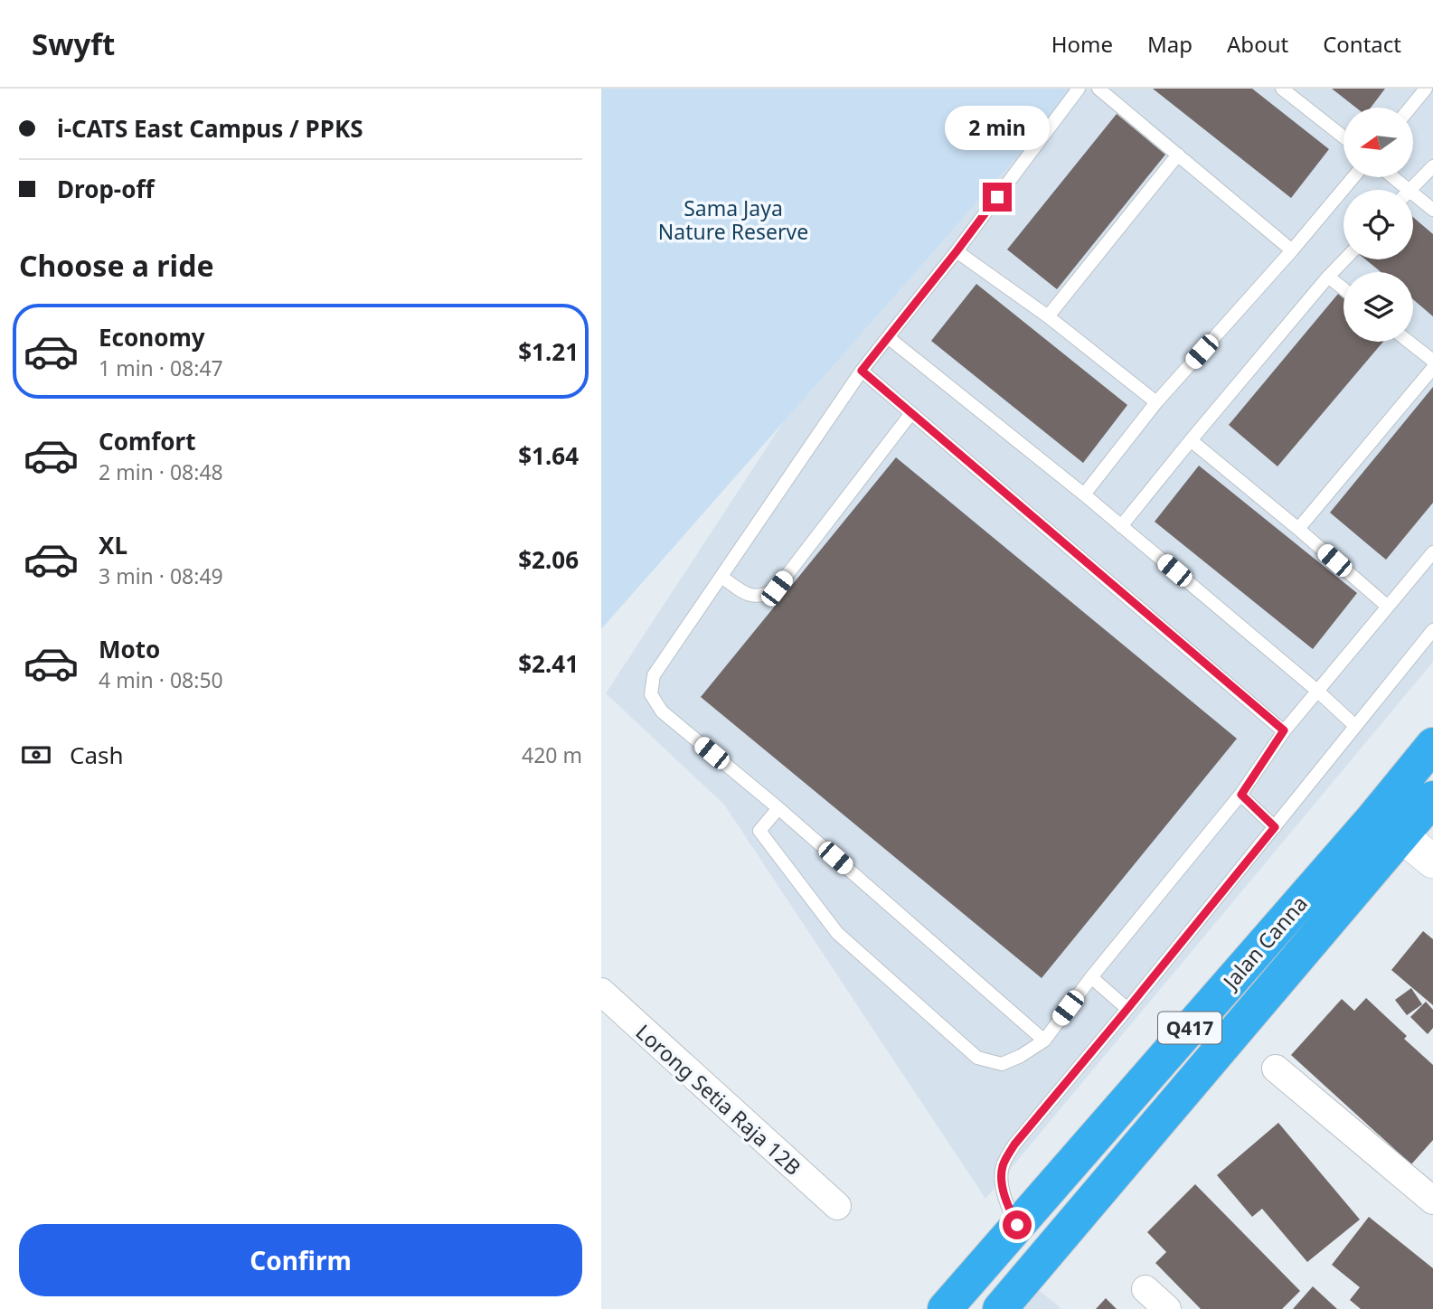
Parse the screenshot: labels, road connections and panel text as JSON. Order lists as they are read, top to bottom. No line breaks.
{"streets":{"highway":["Jalan Canna","Q417"],"street":["Lorong Setia Raja 12B"]},"parks":["Sama Jaya Nature Reserve"],"north":"left","page":{"header":"Swyft","nav":["Home","Map","About","Contact"],"banner":["i-CATS East Campus / PPKS","Drop-off"],"bubble":"2 min","heading":"Choose a ride","list":[{"name":"Economy","note":"1 min · 08:47","value":"$1.21"},{"name":"Comfort","note":"2 min · 08:48","value":"$1.64"},{"name":"XL","note":"3 min · 08:49","value":"$2.06"},{"name":"Moto","note":"4 min · 08:50","value":"$2.41"}],"pay":["Cash","420 m"],"buttons":"Confirm"}}
